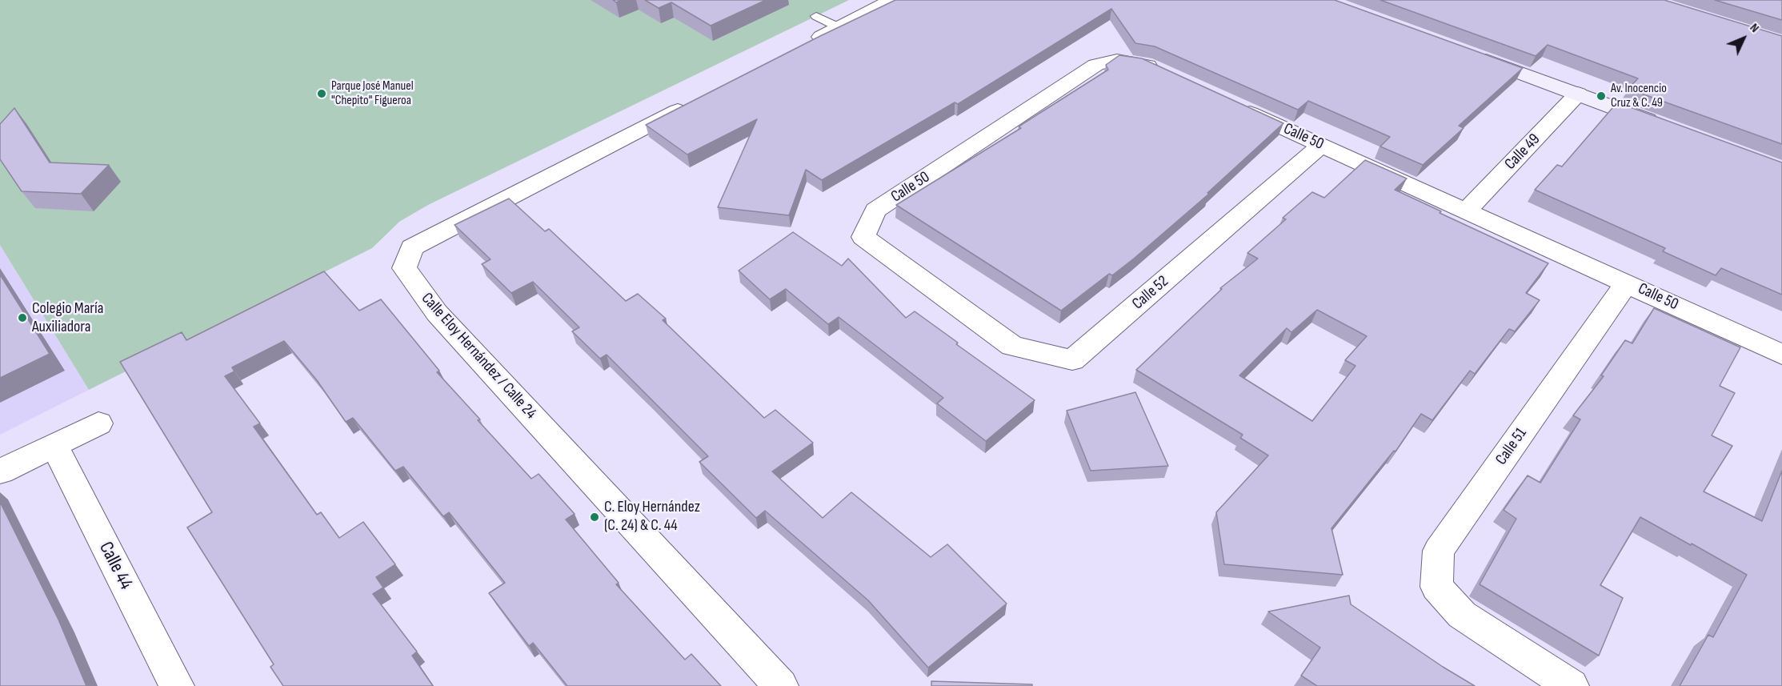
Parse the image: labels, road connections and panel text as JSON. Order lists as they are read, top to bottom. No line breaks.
{"streets":{"street":["Calle 50","Calle 49","Calle 52","Calle Eloy Hernández / Calle 24","Calle 51","Calle 44"]},"crossings":[["Calle 50","Calle 49"],["Calle 50","Calle 52"],["Calle 50","Calle 51"]],"places":["Parque José Manuel \"Chepito\" Figueroa","Av. Inocencio Cruz & C. 49","Colegio María Auxiliadora","C. Eloy Hernández (C. 24) & C. 44"],"north":"top right"}
